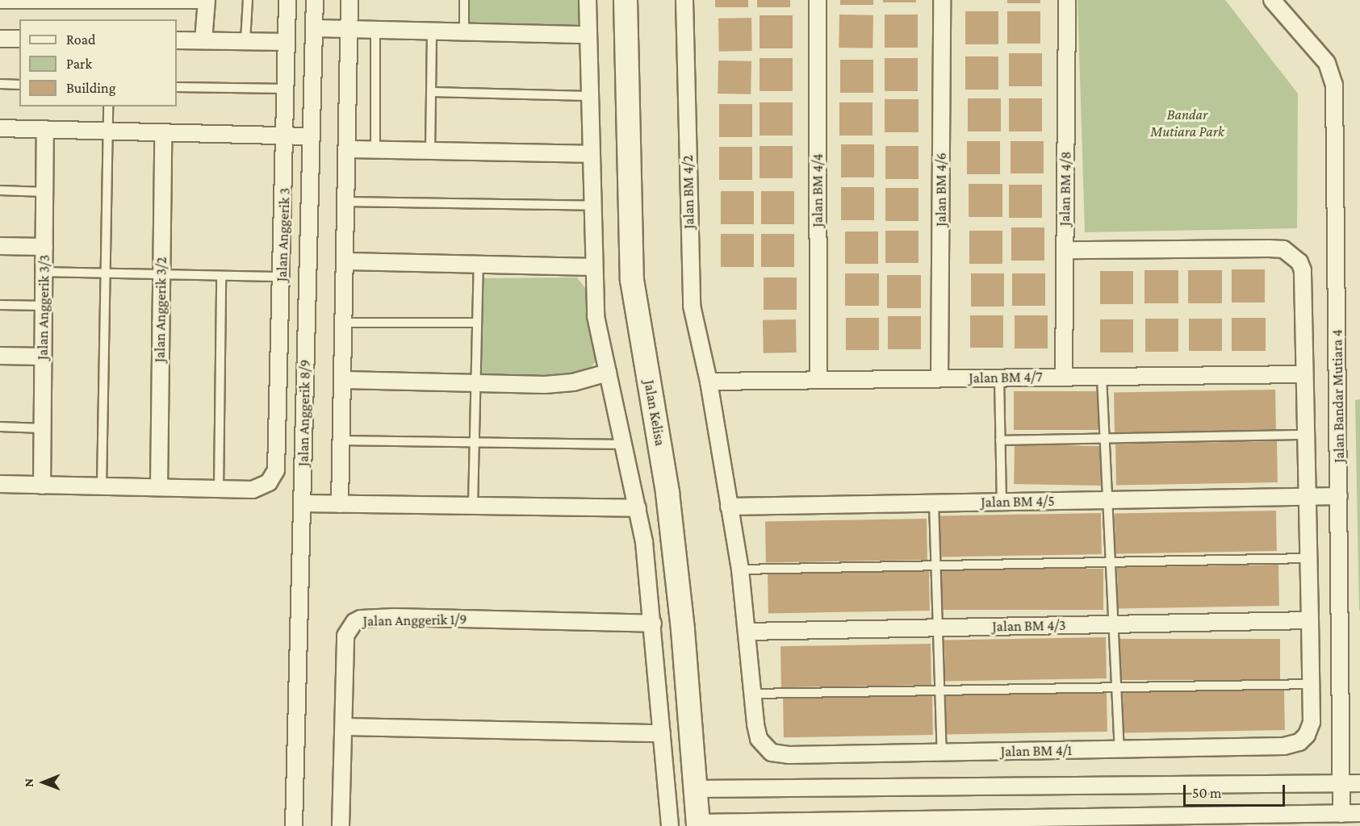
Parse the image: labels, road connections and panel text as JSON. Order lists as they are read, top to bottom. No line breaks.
{"streets":{"main road":["Jalan Kelisa"],"street":["Jalan BM 4/8","Jalan BM 4/6","Jalan BM 4/4","Jalan BM 4/2","Jalan Anggerik 3","Jalan Anggerik 3/3","Jalan Anggerik 3/2","Jalan BM 4/7","Jalan Bandar Mutiara 4","Jalan Anggerik 8/9","Jalan BM 4/5","Jalan Anggerik 1/9","Jalan BM 4/3","Jalan BM 4/1"]},"crossings":[["Jalan BM 4/8","Jalan BM 4/7"],["Jalan BM 4/6","Jalan BM 4/7"],["Jalan BM 4/4","Jalan BM 4/7"],["Jalan BM 4/2","Jalan BM 4/7"],["Jalan BM 4/2","Jalan BM 4/5"],["Jalan BM 4/2","Jalan BM 4/1"],["Jalan Bandar Mutiara 4","Jalan BM 4/5"],["Jalan BM 4/3","Jalan BM 4/1"]],"parks":["Bandar Mutiara Park"],"legend":["Road","Park","Building"],"scale_bar":"50 m","north":"left"}
